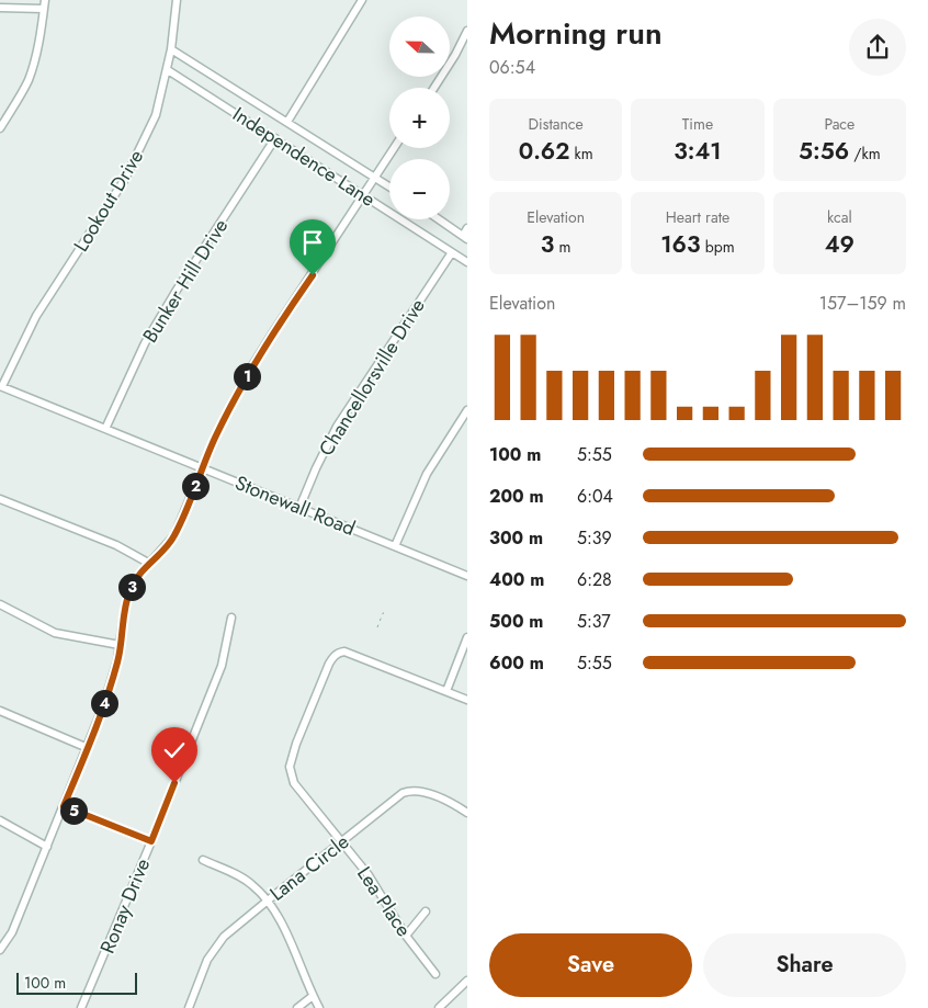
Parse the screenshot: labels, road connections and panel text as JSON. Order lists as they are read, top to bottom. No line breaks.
{"streets":{"street":["Independence Lane","Lookout Drive","Bunker Hill Drive","Chancellorsville Drive","Stonewall Road","Lana Circle","Lea Place","Ronay Drive"]},"crossings":[["Independence Lane","Lookout Drive"],["Independence Lane","Bunker Hill Drive"],["Independence Lane","Chancellorsville Drive"],["Lookout Drive","Stonewall Road"],["Bunker Hill Drive","Stonewall Road"],["Chancellorsville Drive","Stonewall Road"],["Lana Circle","Lea Place"]],"scale_bar":"100 m","north":"left","page":{"heading":["Morning run","06:54"],"map_buttons":["+","−"],"stats":[["Distance","0.62 km"],["Time","3:41"],["Pace","5:56 /km"],["Elevation","3 m"],["Heart rate","163 bpm"],["kcal","49"]],"chart":["Elevation","157–159 m"],"pins":["1","2","3","4","5"],"list":[{"name":"100 m","note":"5:55"},{"name":"200 m","note":"6:04"},{"name":"300 m","note":"5:39"},{"name":"400 m","note":"6:28"},{"name":"500 m","note":"5:37"},{"name":"600 m","note":"5:55"}],"buttons":["Save","Share"],"scale":"100 m"}}
